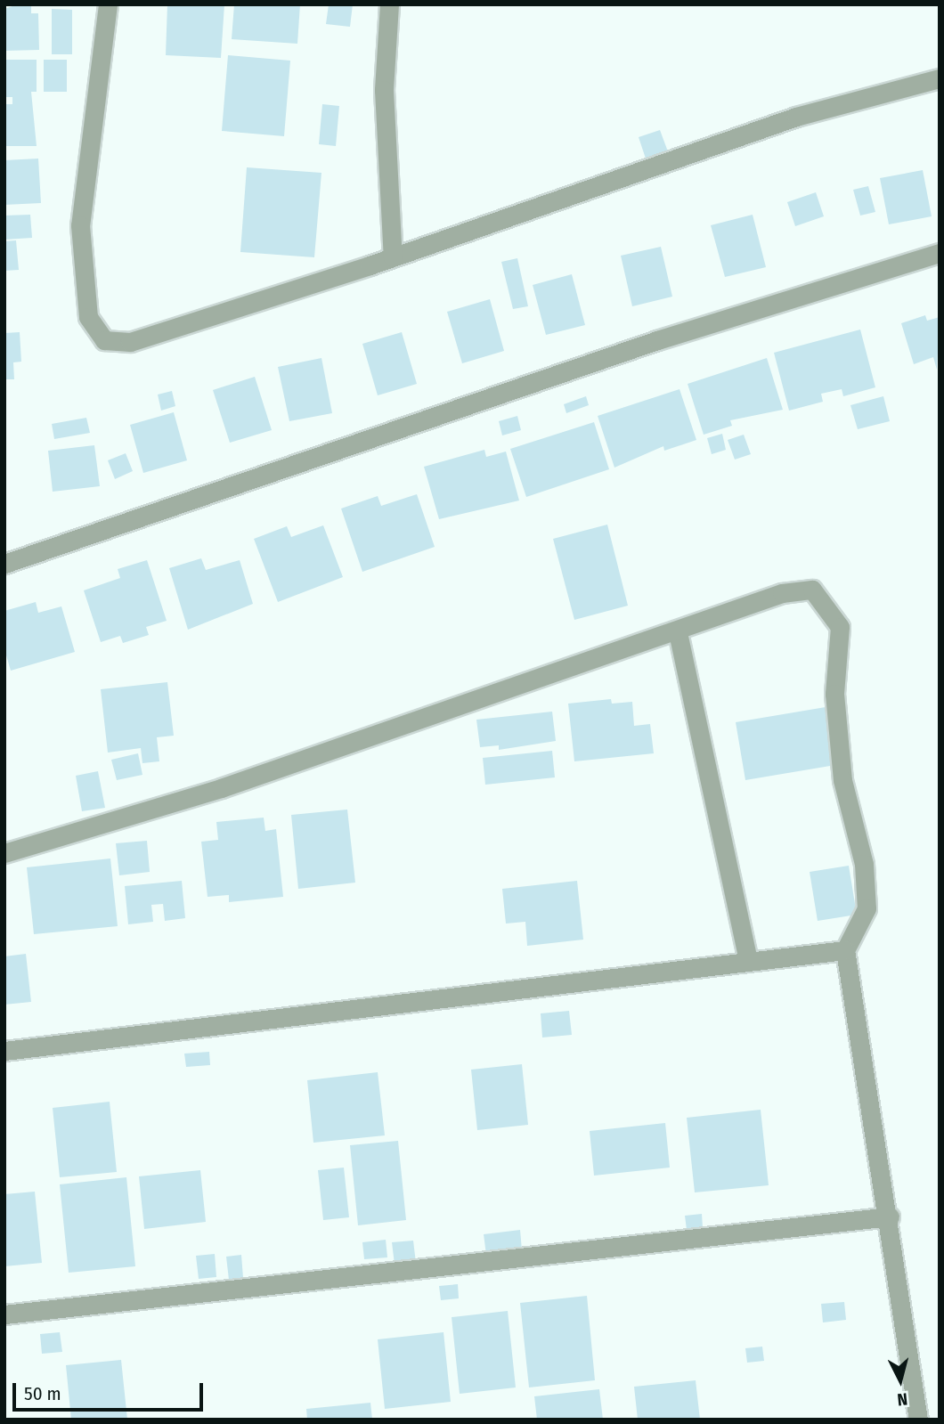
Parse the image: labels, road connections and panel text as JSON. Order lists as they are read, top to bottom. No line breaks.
{"scale_bar":"50 m","north":"bottom"}
